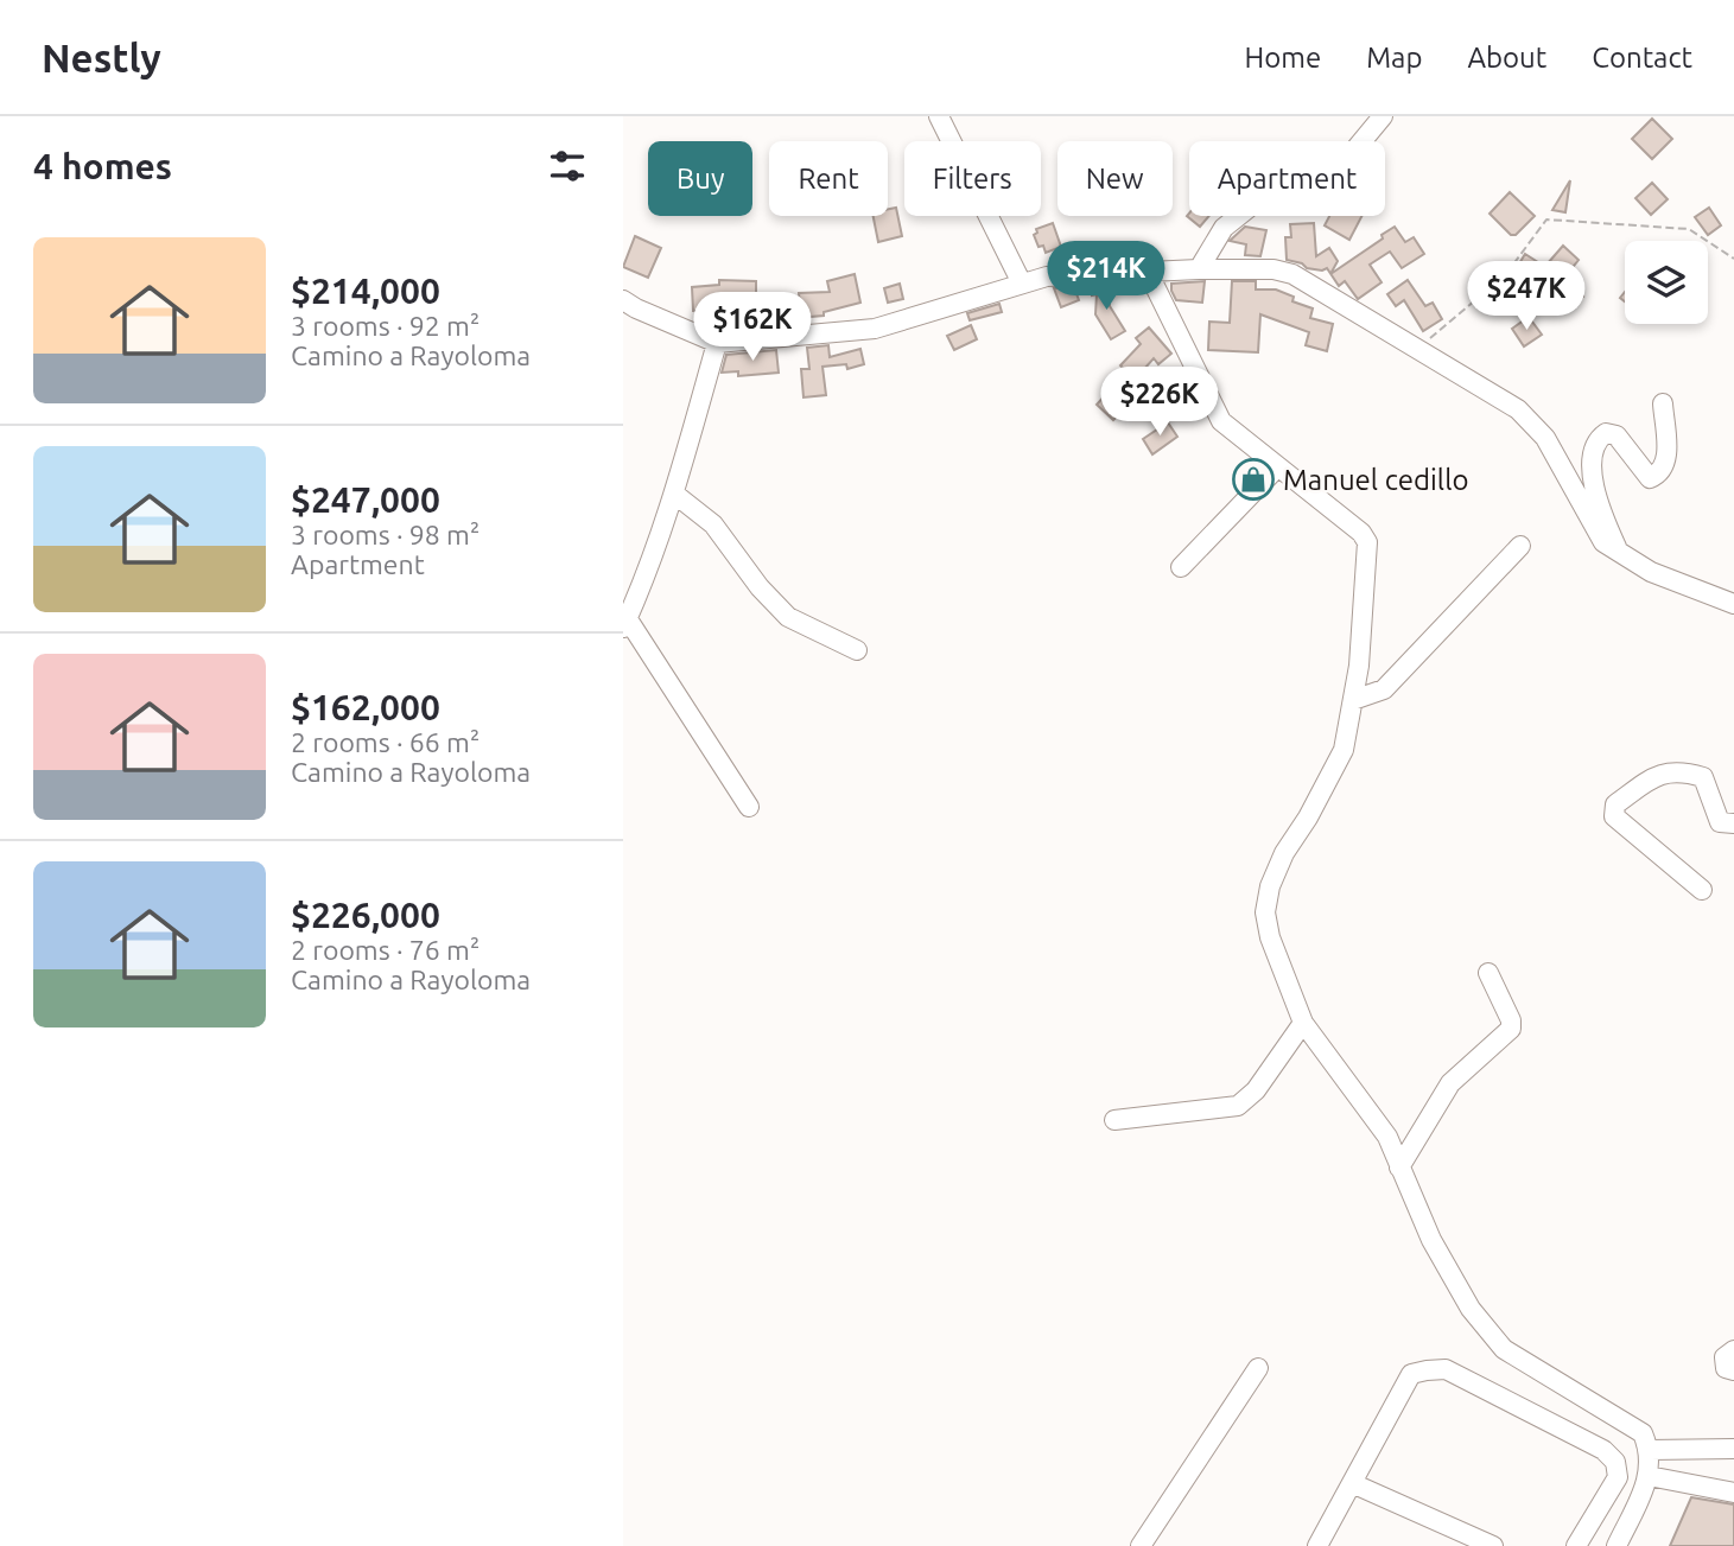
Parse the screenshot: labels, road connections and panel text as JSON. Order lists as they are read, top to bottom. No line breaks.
{"places":{"shop":["Manuel cedillo"]},"page":{"header":"Nestly","nav":["Home","Map","About","Contact"],"heading":"4 homes","chip":["Buy","Rent","Filters","New","Apartment"],"list":[{"name":"$214,000","note":"3 rooms · 92 m² · Camino a Rayoloma"},{"name":"$247,000","note":"3 rooms · 98 m² · Apartment"},{"name":"$162,000","note":"2 rooms · 66 m² · Camino a Rayoloma"},{"name":"$226,000","note":"2 rooms · 76 m² · Camino a Rayoloma"}],"price":["$214K","$247K","$162K","$226K"]}}
